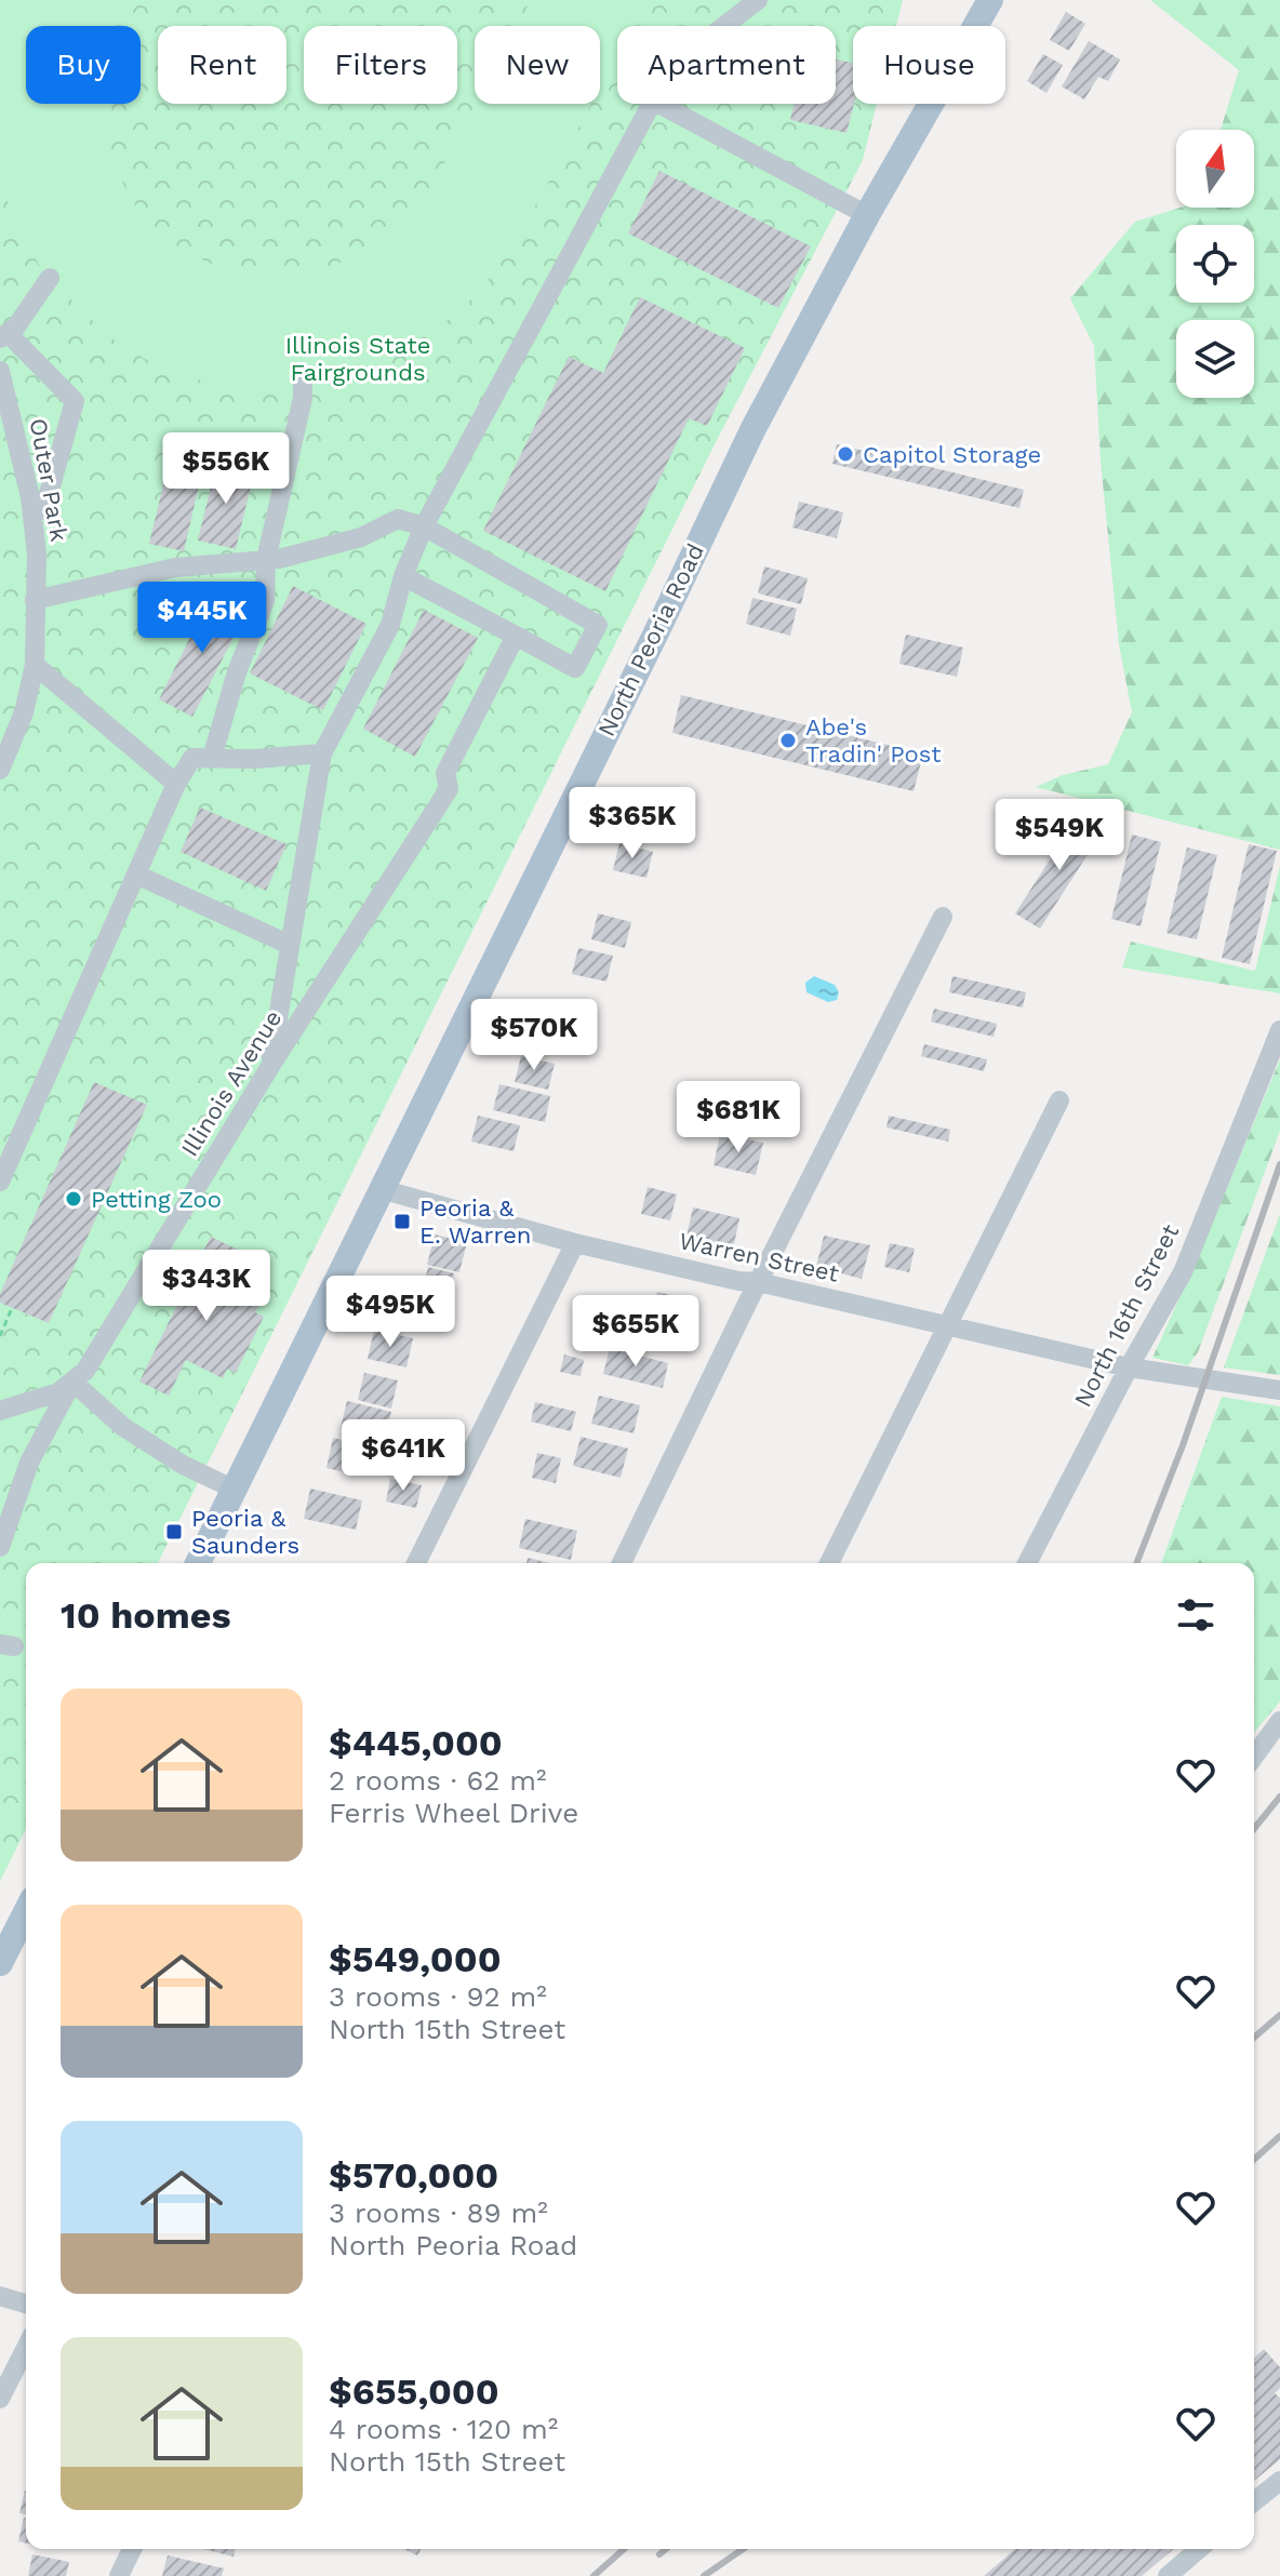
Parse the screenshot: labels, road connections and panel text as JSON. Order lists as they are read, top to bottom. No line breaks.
{"streets":{"main road":["North Peoria Road"],"street":["Outer Park","Illinois Avenue","Warren Street","North 16th Street"]},"crossings":[["North Peoria Road","Warren Street"],["Warren Street","North 16th Street"]],"parks":["Illinois State Fairgrounds"],"places":{"other":["Capitol Storage","Abe's Tradin' Post","Petting Zoo"],"transit":["Peoria & E. Warren","Peoria & Saunders"]},"north":"top","page":{"chip":["Buy","Rent","Filters","New","Apartment","House"],"price":["$556K","$445K","$365K","$549K","$570K","$681K","$343K","$495K","$655K","$641K"],"heading":"10 homes","list":[{"name":"$445,000","note":"2 rooms · 62 m² · Ferris Wheel Drive"},{"name":"$549,000","note":"3 rooms · 92 m² · North 15th Street"},{"name":"$570,000","note":"3 rooms · 89 m² · North Peoria Road"},{"name":"$655,000","note":"4 rooms · 120 m² · North 15th Street"}]}}
